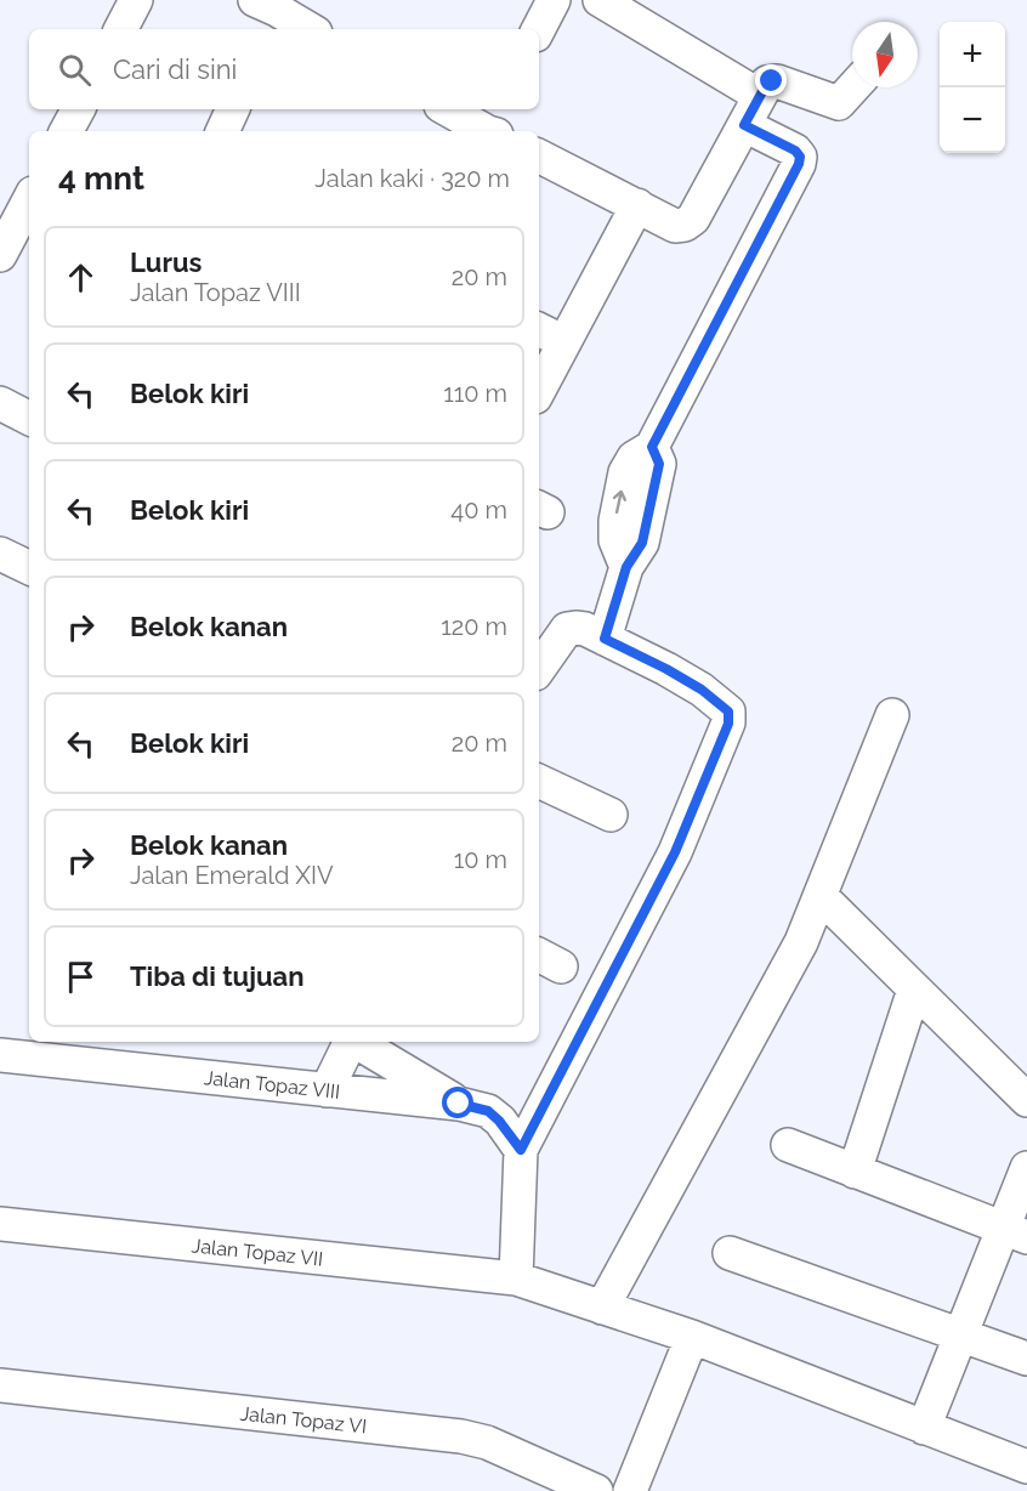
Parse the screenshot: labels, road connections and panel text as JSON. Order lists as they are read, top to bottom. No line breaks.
{"streets":{"street":["Jalan Topaz VIII","Jalan Topaz VII","Jalan Topaz VI"]},"north":"bottom","page":{"map_buttons":["+","−"],"search":"Cari di sini","heading":["4 mnt","Jalan kaki · 320 m"],"list":[["Lurus","Jalan Topaz VIII","20 m"],["Belok kiri","110 m"],["Belok kiri","40 m"],["Belok kanan","120 m"],["Belok kiri","20 m"],["Belok kanan","Jalan Emerald XIV","10 m"],"Tiba di tujuan"]}}
